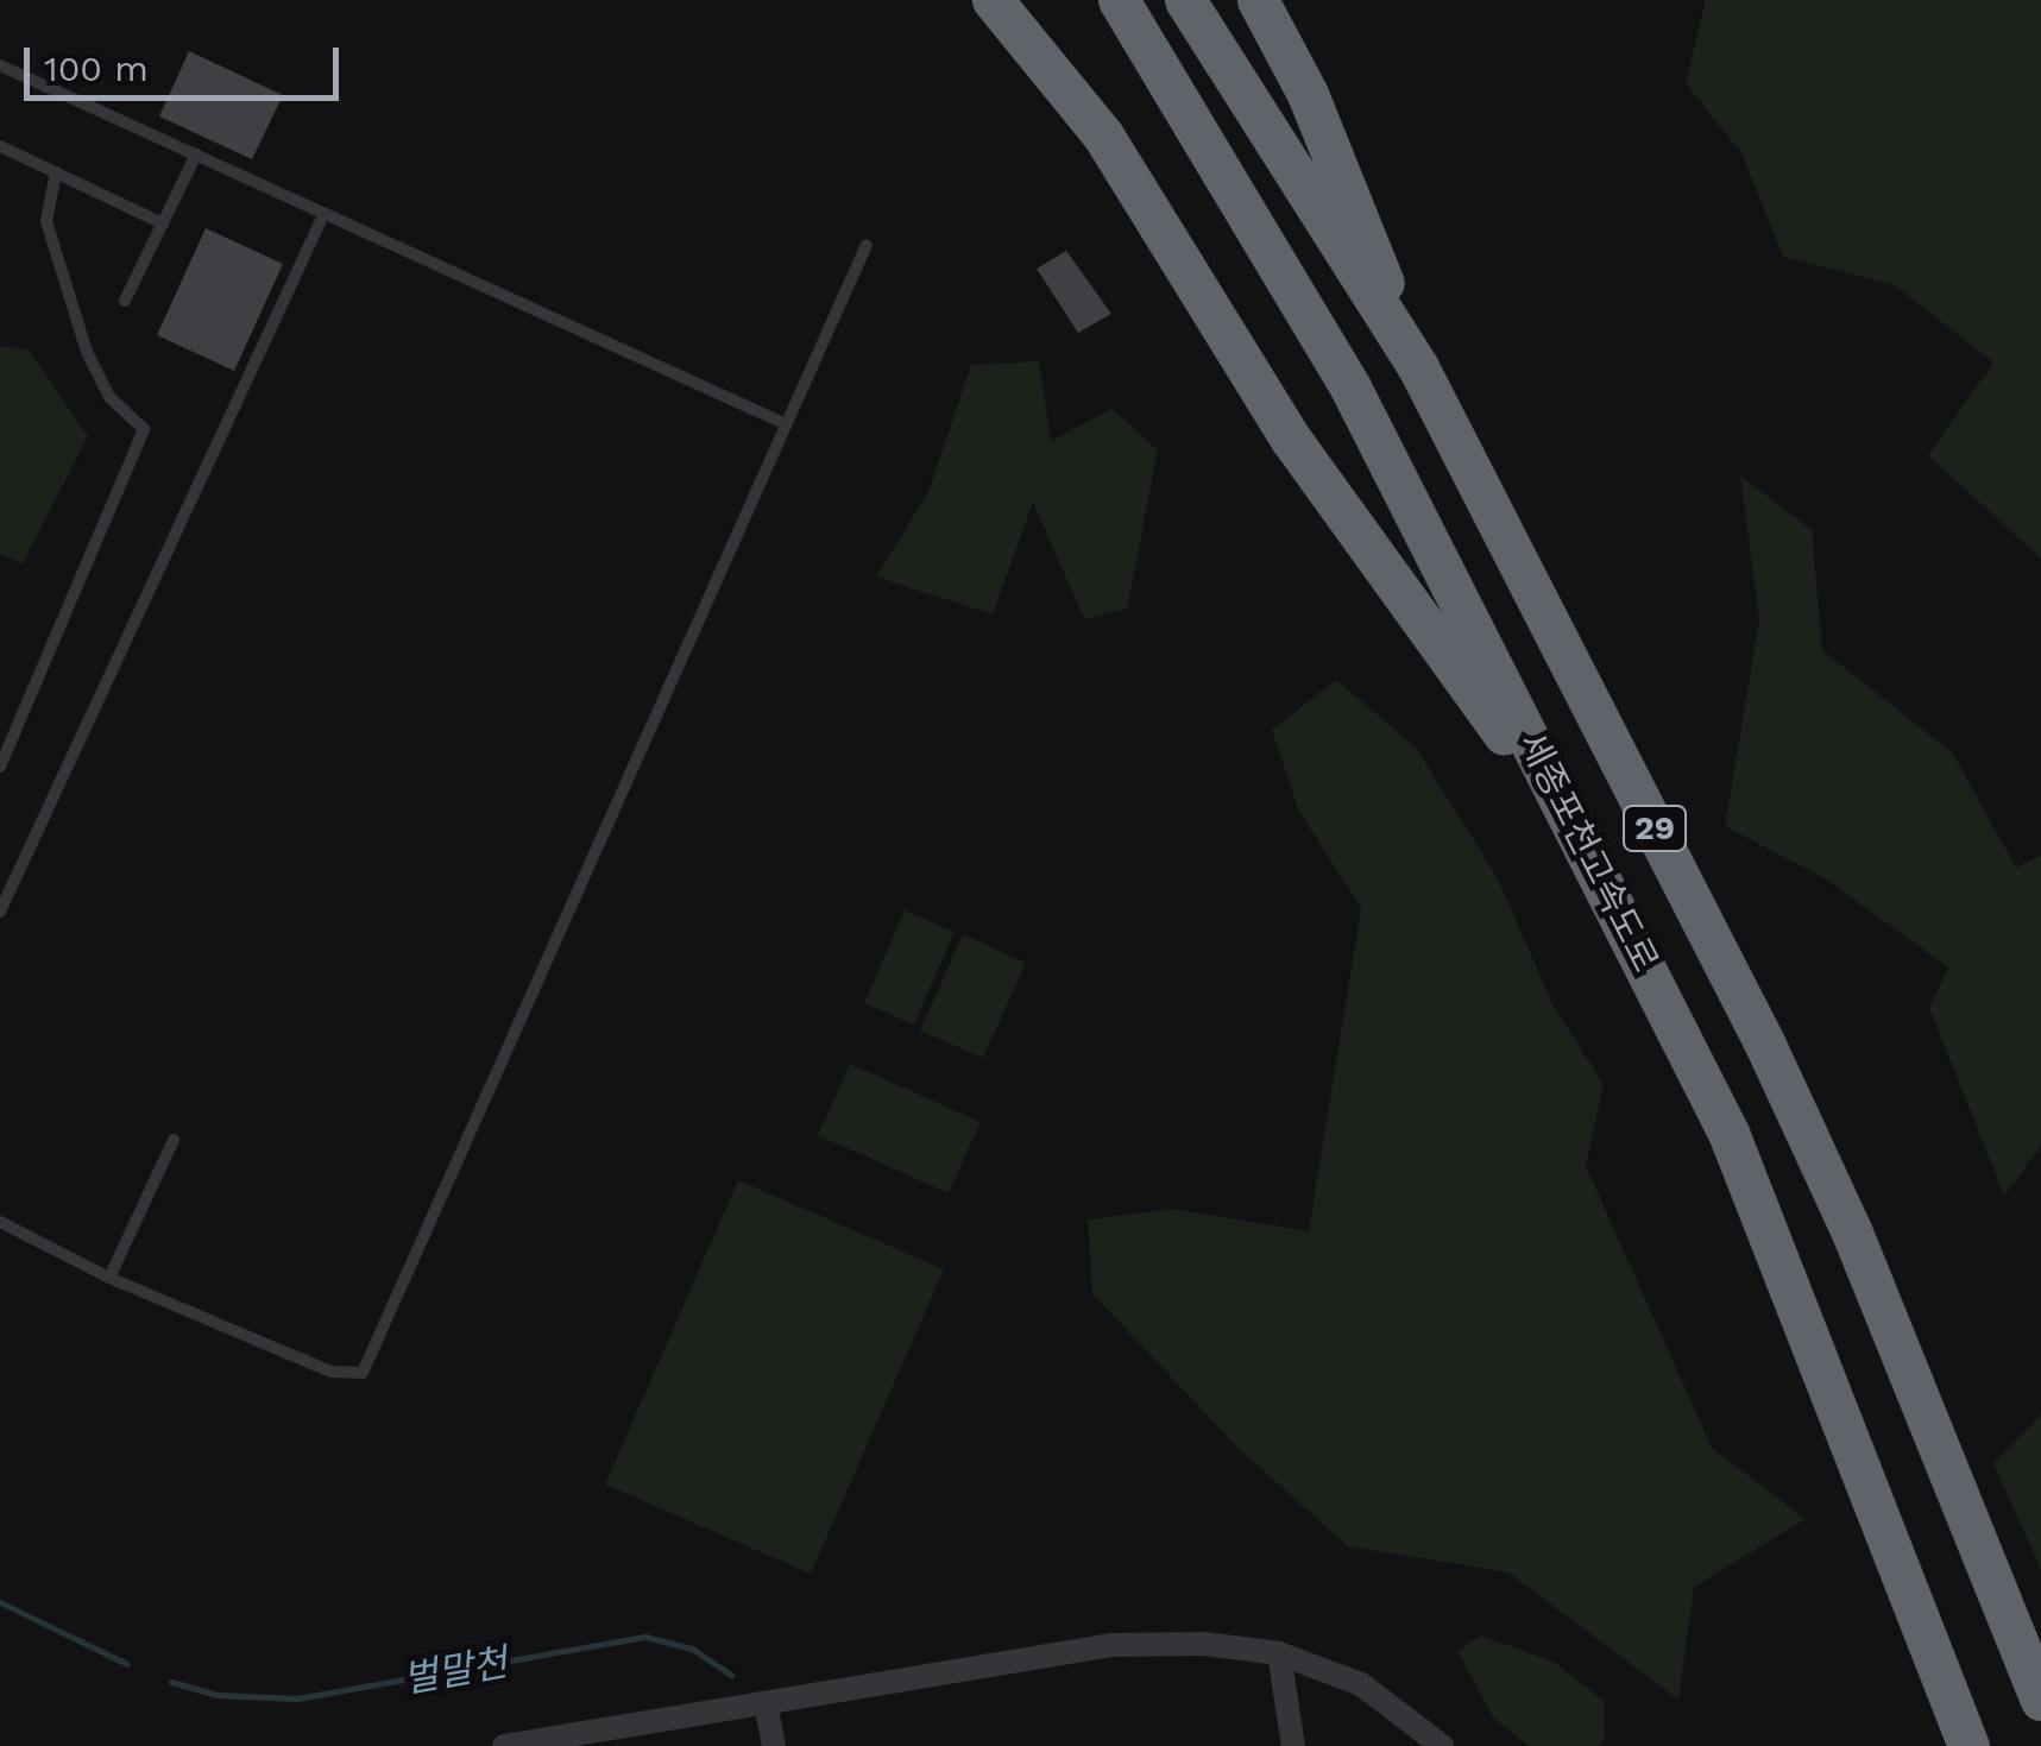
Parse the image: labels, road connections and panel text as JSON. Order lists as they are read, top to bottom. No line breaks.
{"streets":{"highway":["29","세종포천고속도로"]},"water":["벌말천"],"scale_bar":"100 m"}
